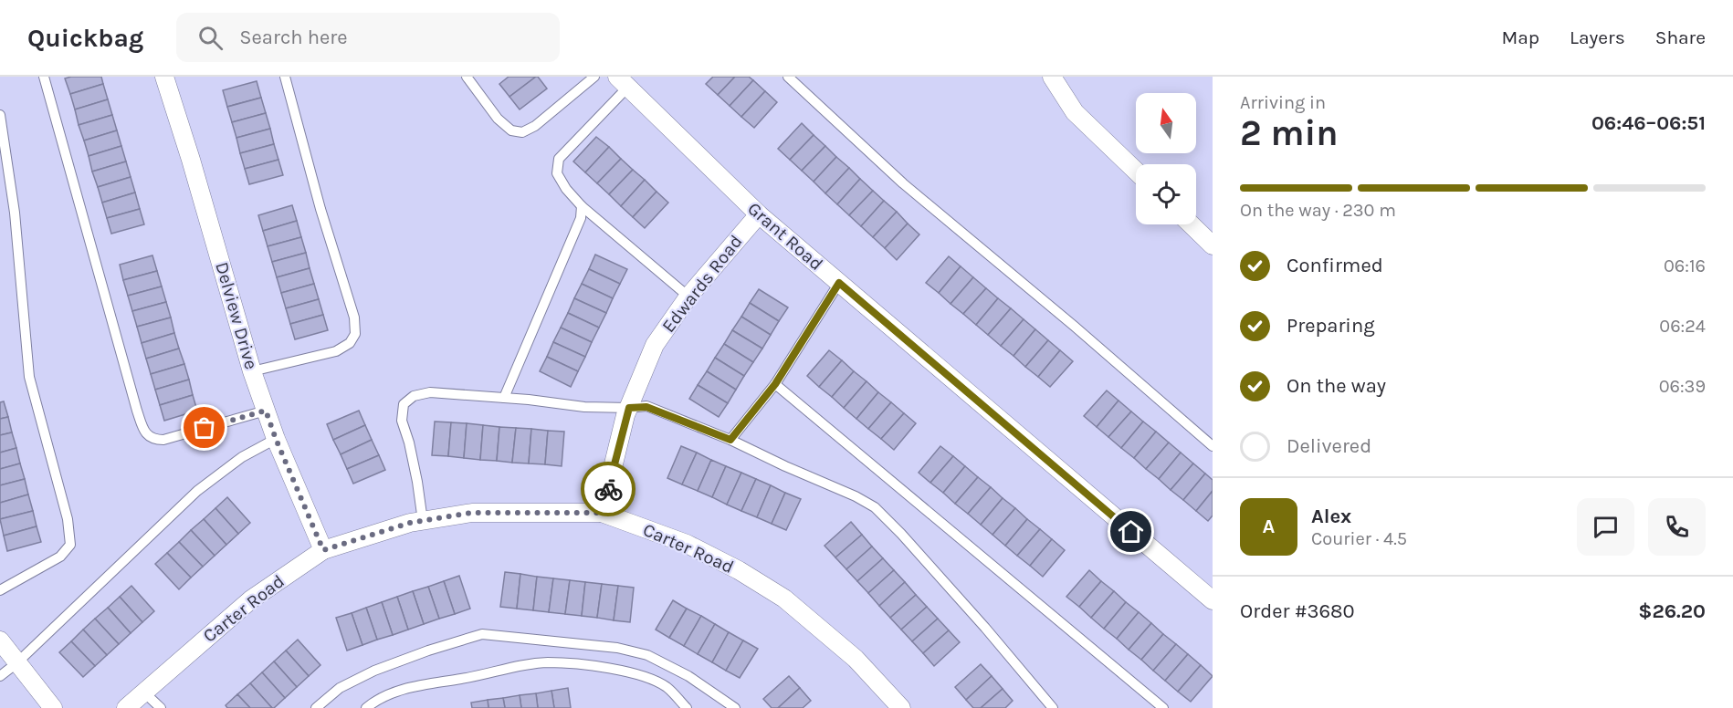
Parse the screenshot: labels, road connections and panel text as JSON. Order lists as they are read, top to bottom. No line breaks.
{"streets":{"street":["Grant Road","Edwards Road","Delview Drive","Carter Road"]},"crossings":[["Grant Road","Edwards Road"],["Edwards Road","Carter Road"],["Delview Drive","Carter Road"]],"north":"top","page":{"header":"Quickbag","search":"Search here","nav":["Map","Layers","Share"],"heading":["2 min","Arriving in","06:46–06:51"],"panel":["Alex","Courier · 4.5","Order #3680","$26.20"],"bar":"On the way · 230 m","list":[["Confirmed","06:16"],["Preparing","06:24"],["On the way","06:39"],"Delivered"],"round":"A"}}
